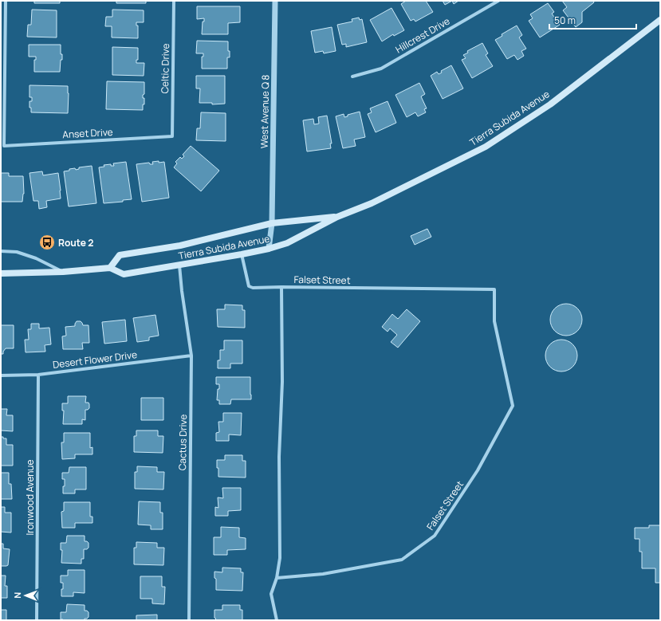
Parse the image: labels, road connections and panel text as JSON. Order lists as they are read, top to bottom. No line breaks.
{"streets":{"main road":["Tierra Subida Avenue"],"street":["Hillcrest Drive","Celtic Drive","West Avenue Q 8","Anset Drive","Falset Street","Desert Flower Drive","Cactus Drive","Ironwood Avenue"]},"crossings":[["Celtic Drive","Anset Drive"],["West Avenue Q 8","Tierra Subida Avenue"],["Tierra Subida Avenue","Cactus Drive"],["Desert Flower Drive","Cactus Drive"],["Desert Flower Drive","Ironwood Avenue"]],"places":{"bus stop":["Route 2"]},"scale_bar":"50 m","north":"left"}
